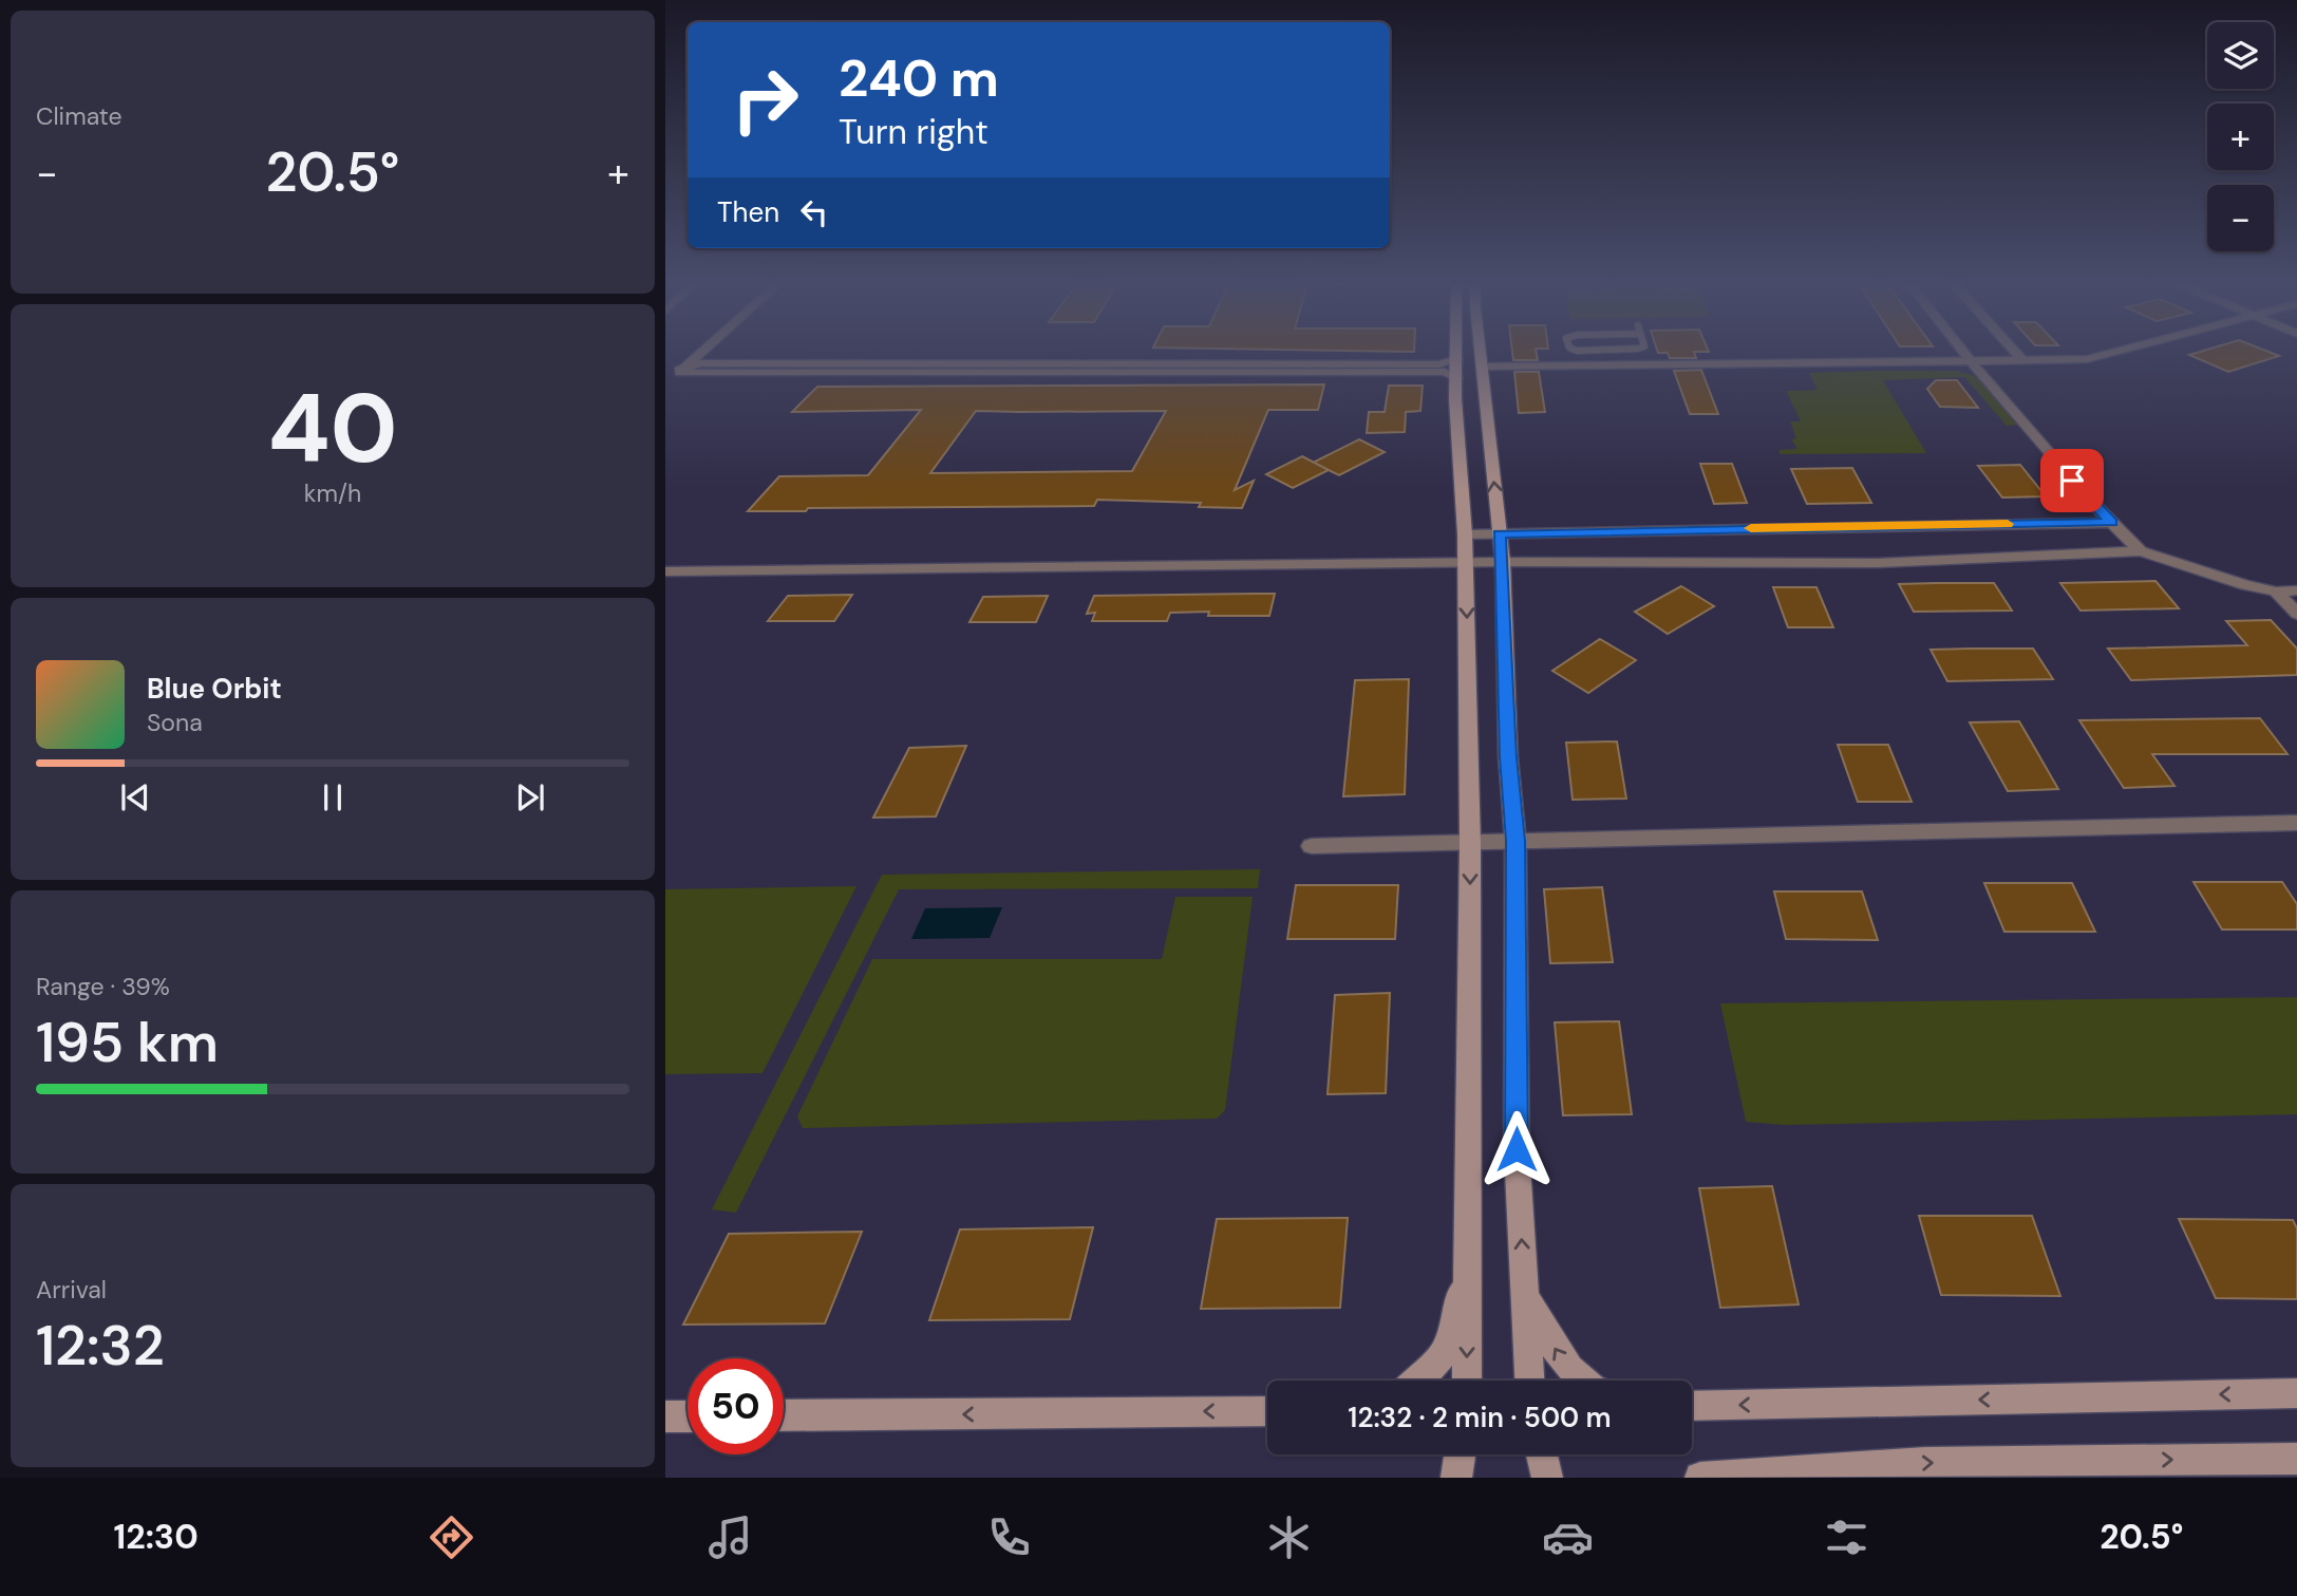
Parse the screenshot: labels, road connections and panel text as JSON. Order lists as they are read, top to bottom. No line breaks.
{"page":{"tile":["Climate",["40","km/h"],["Range · 39%","195 km"],["Arrival","12:32"]],"map_buttons":["+","−"],"turn":["240 m","Turn right"],"heat":["−","20.5°","+"],"then":"Then","song":["Blue Orbit","Sona"],"limit":"50","trip":"12:32 · 2 min · 500 m","tabs":["12:30","20.5°"]}}
